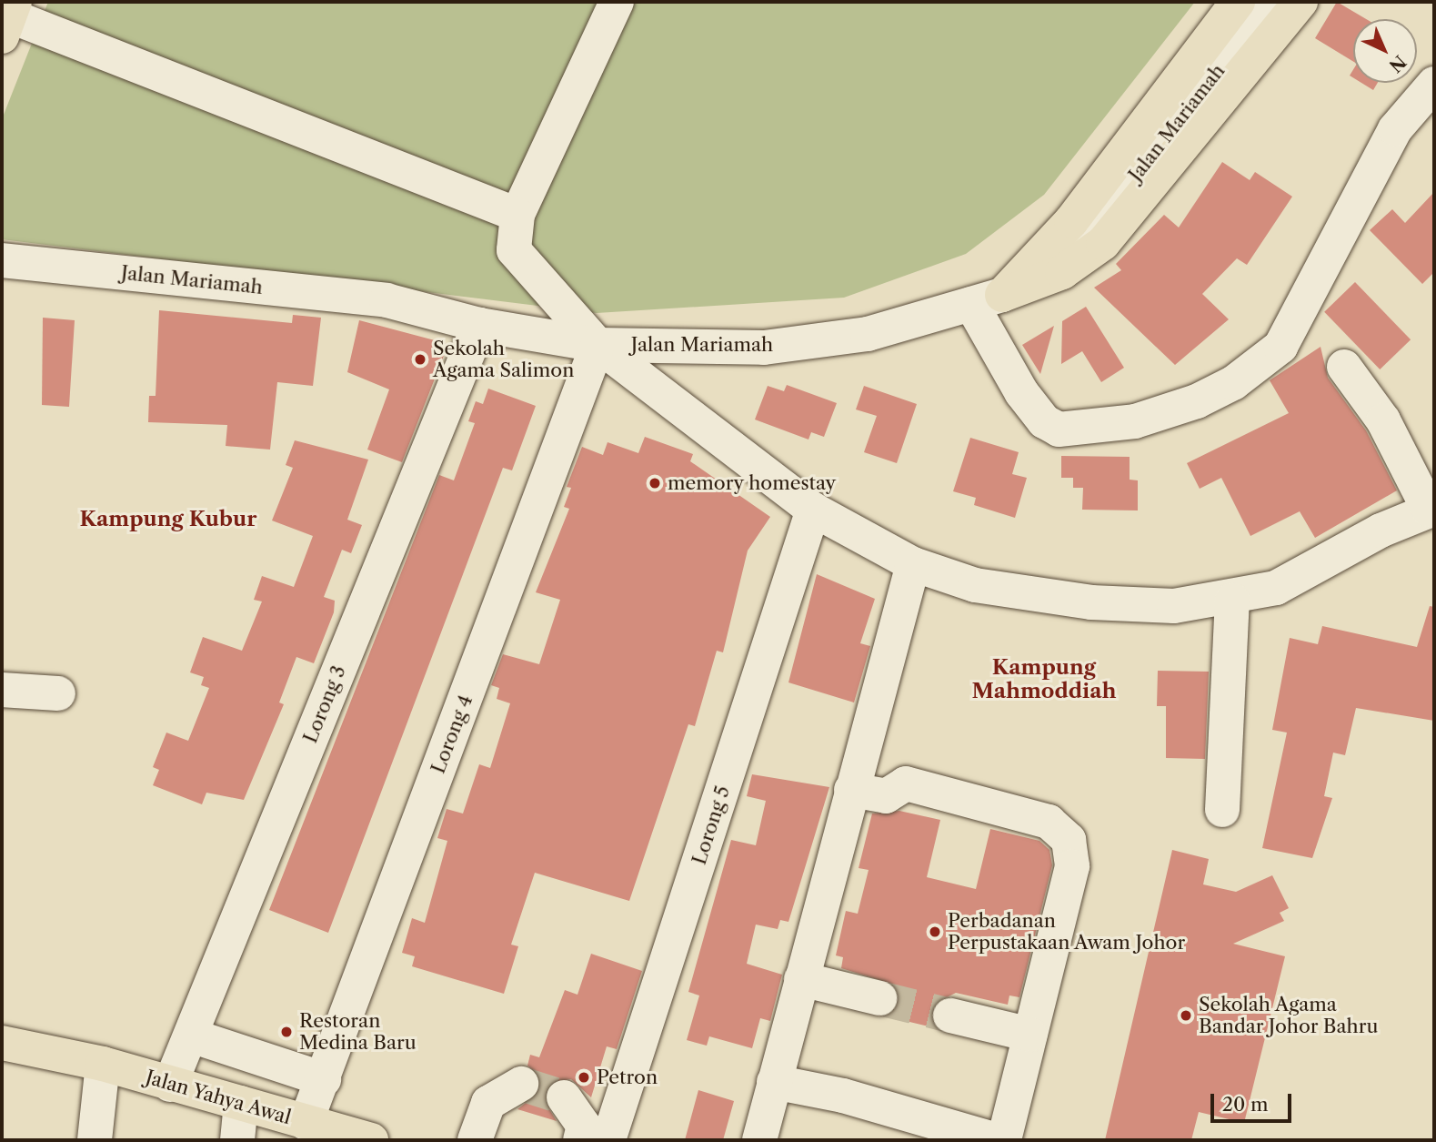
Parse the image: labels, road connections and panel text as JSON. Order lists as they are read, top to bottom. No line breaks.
{"streets":{"main road":["Jalan Yahya Awal"],"street":["Jalan Mariamah","Lorong 3","Lorong 4","Lorong 5"]},"crossings":[["Jalan Mariamah","Lorong 3"],["Jalan Mariamah","Lorong 4"],["Lorong 3","Jalan Yahya Awal"],["Lorong 4","Jalan Yahya Awal"]],"districts":["Kampung Kubur","Kampung Mahmoddiah"],"places":["Sekolah Agama Salimon","memory homestay","Perbadanan Perpustakaan Awam Johor","Sekolah Agama Bandar Johor Bahru","Restoran Medina Baru","Petron"],"scale_bar":"20 m","north":"bottom right"}
